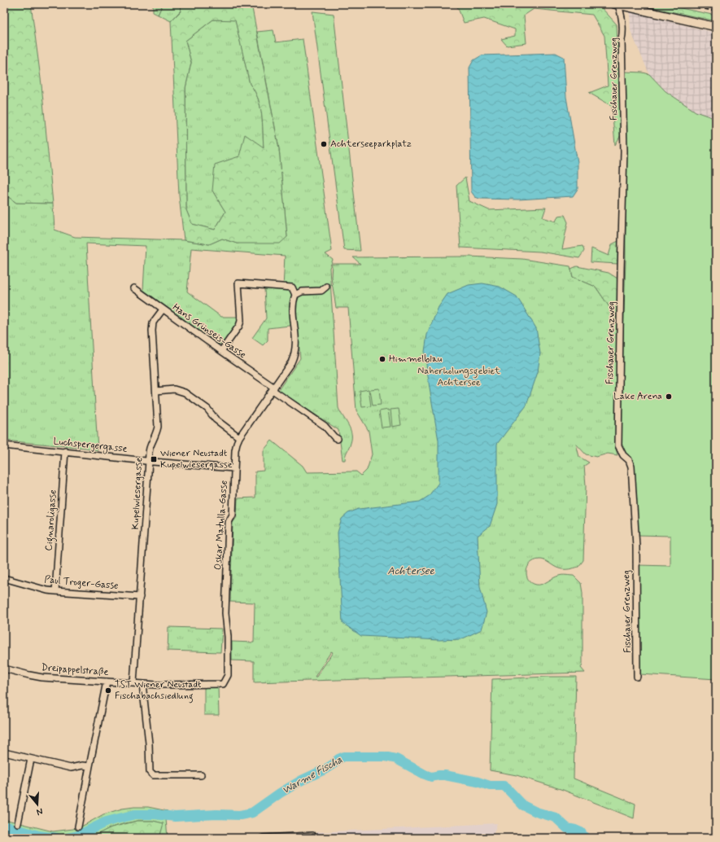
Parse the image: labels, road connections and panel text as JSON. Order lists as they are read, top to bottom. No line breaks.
{"streets":{"street":["Fischauer Grenzweg","Hans Grünseis-Gasse","Luchspergergasse","Kupelwiesergasse","Cignaroligasse","Oskar Matulla-Gasse","Paul Troger-Gasse","Dreipappelstraße"]},"crossings":[["Hans Grünseis-Gasse","Kupelwiesergasse"],["Hans Grünseis-Gasse","Oskar Matulla-Gasse"],["Luchspergergasse","Kupelwiesergasse"],["Luchspergergasse","Cignaroligasse"],["Luchspergergasse","Oskar Matulla-Gasse"],["Kupelwiesergasse","Paul Troger-Gasse"],["Kupelwiesergasse","Dreipappelstraße"],["Cignaroligasse","Paul Troger-Gasse"],["Oskar Matulla-Gasse","Dreipappelstraße"]],"water":["Achtersee","Warme Fischa"],"parks":["Naherholungsgebiet Achtersee"],"places":{"other":["Achterseeparkplatz","Himmelblau","Lake Arena","TST Wiener Neustadt Fischabachsiedlung"],"transit":["Wiener Neustadt Kupelwiesergasse"]},"north":"bottom"}
